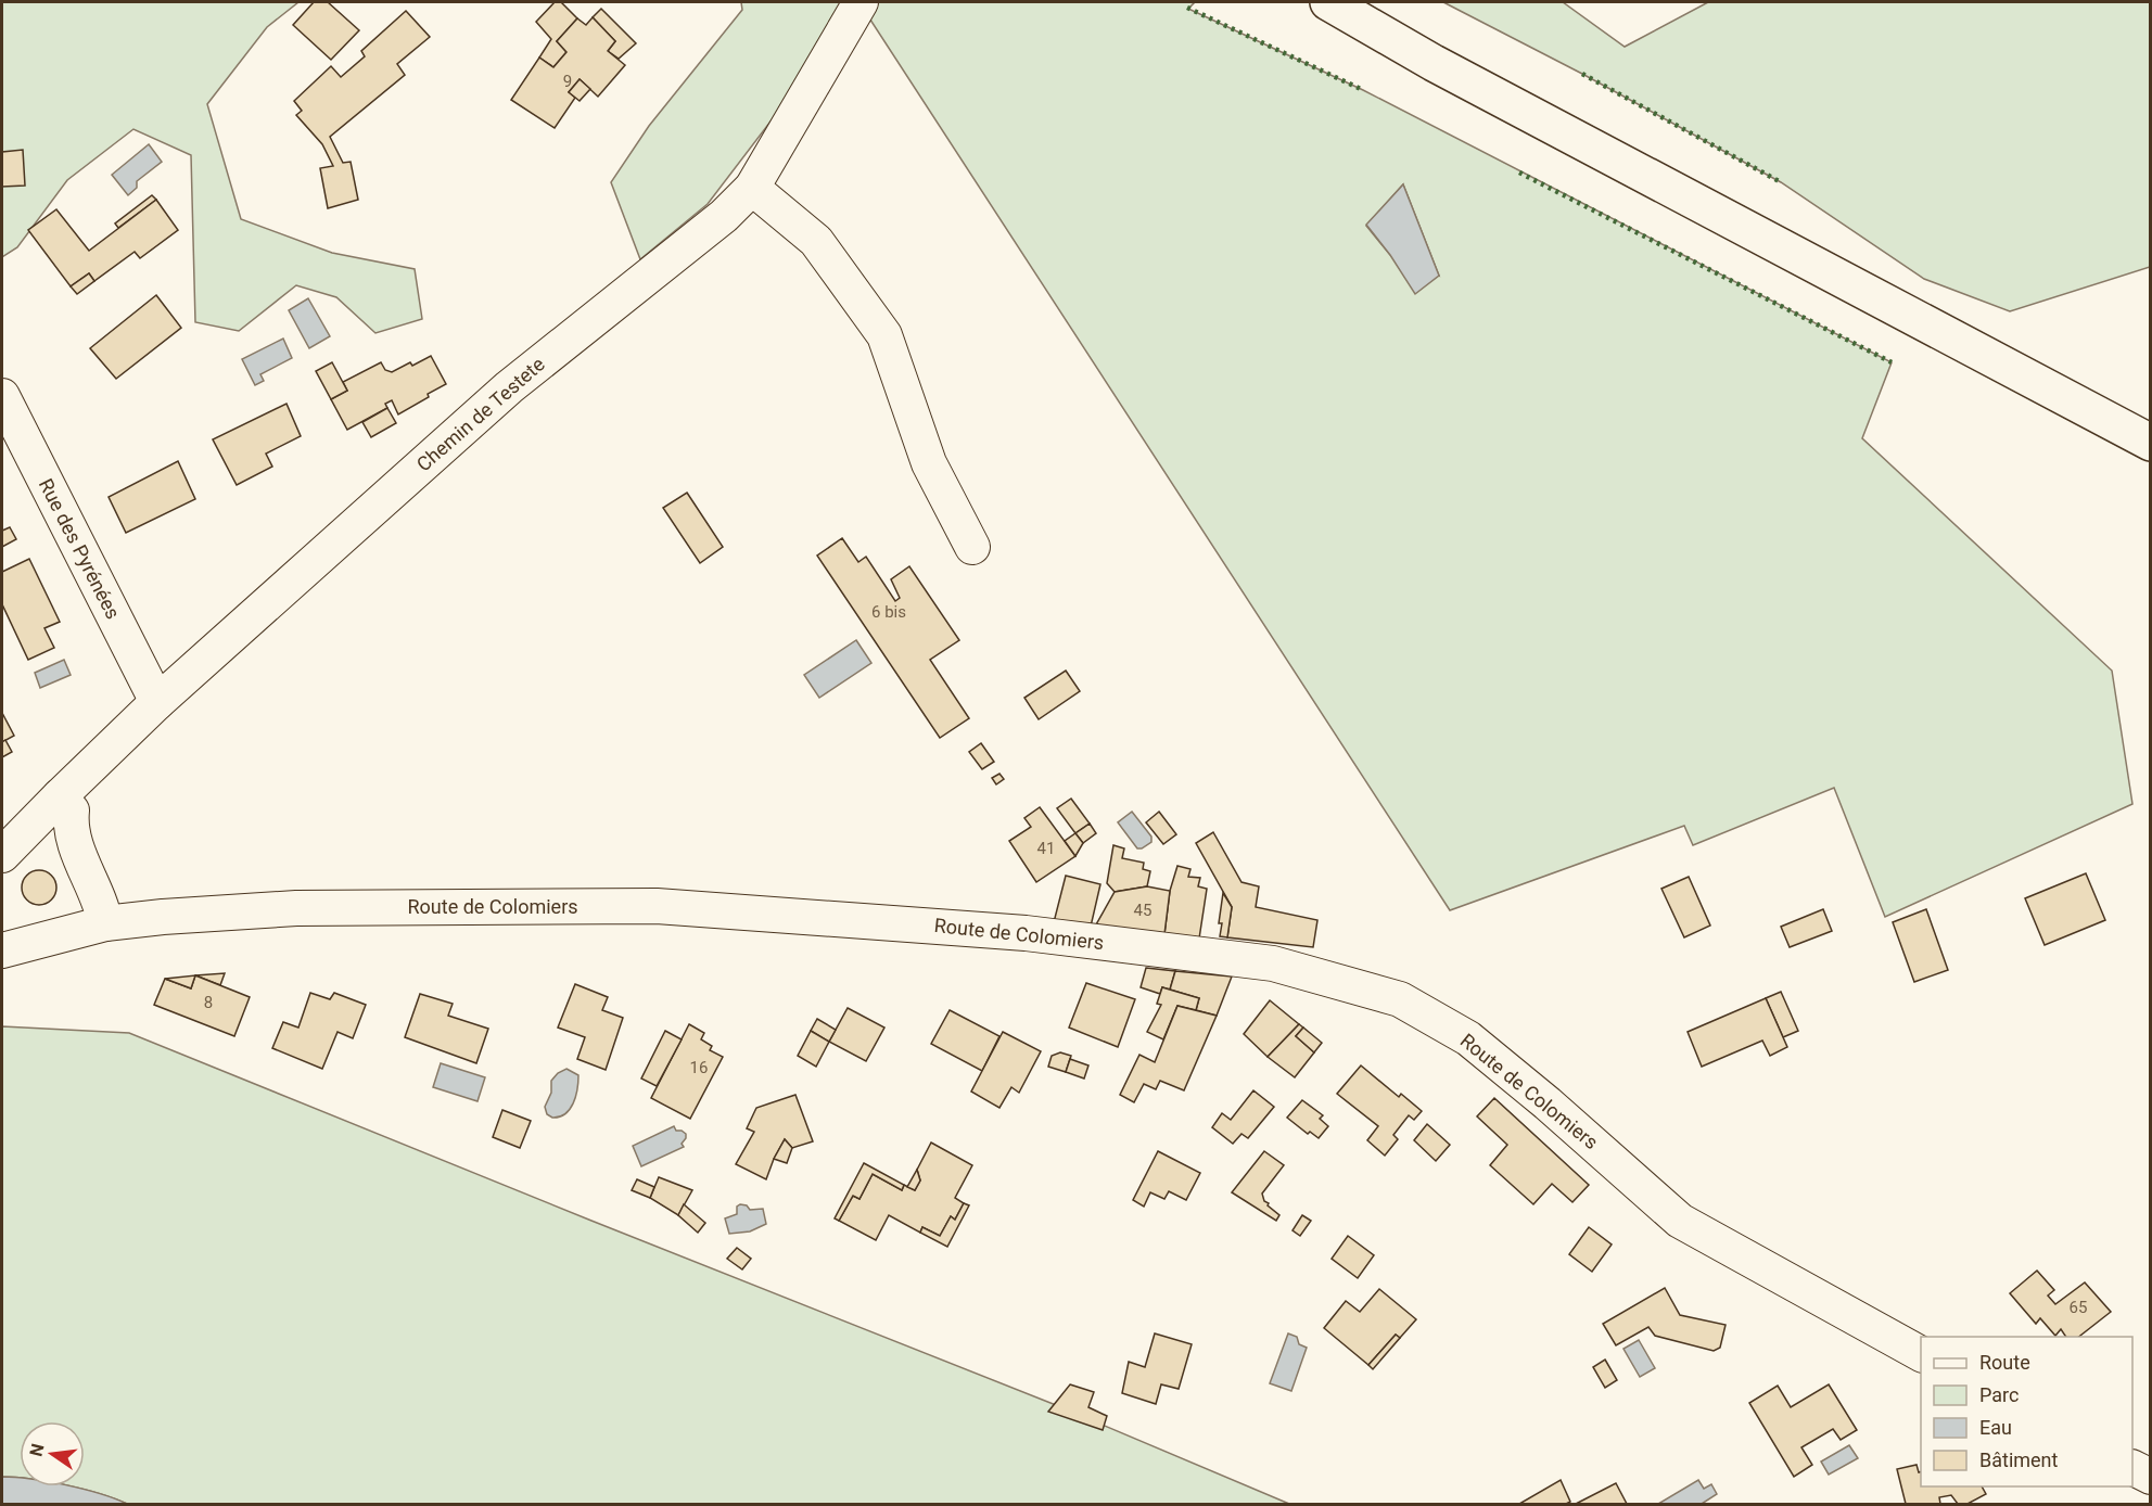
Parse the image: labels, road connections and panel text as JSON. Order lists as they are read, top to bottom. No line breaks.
{"streets":{"street":["Chemin de Testete","Rue des Pyrénées","Route de Colomiers"]},"crossings":[["Chemin de Testete","Rue des Pyrénées"]],"house_numbers":["9","6 bis","41","45","8","16","65"],"legend":["Route","Parc","Eau","Bâtiment"],"north":"left"}
